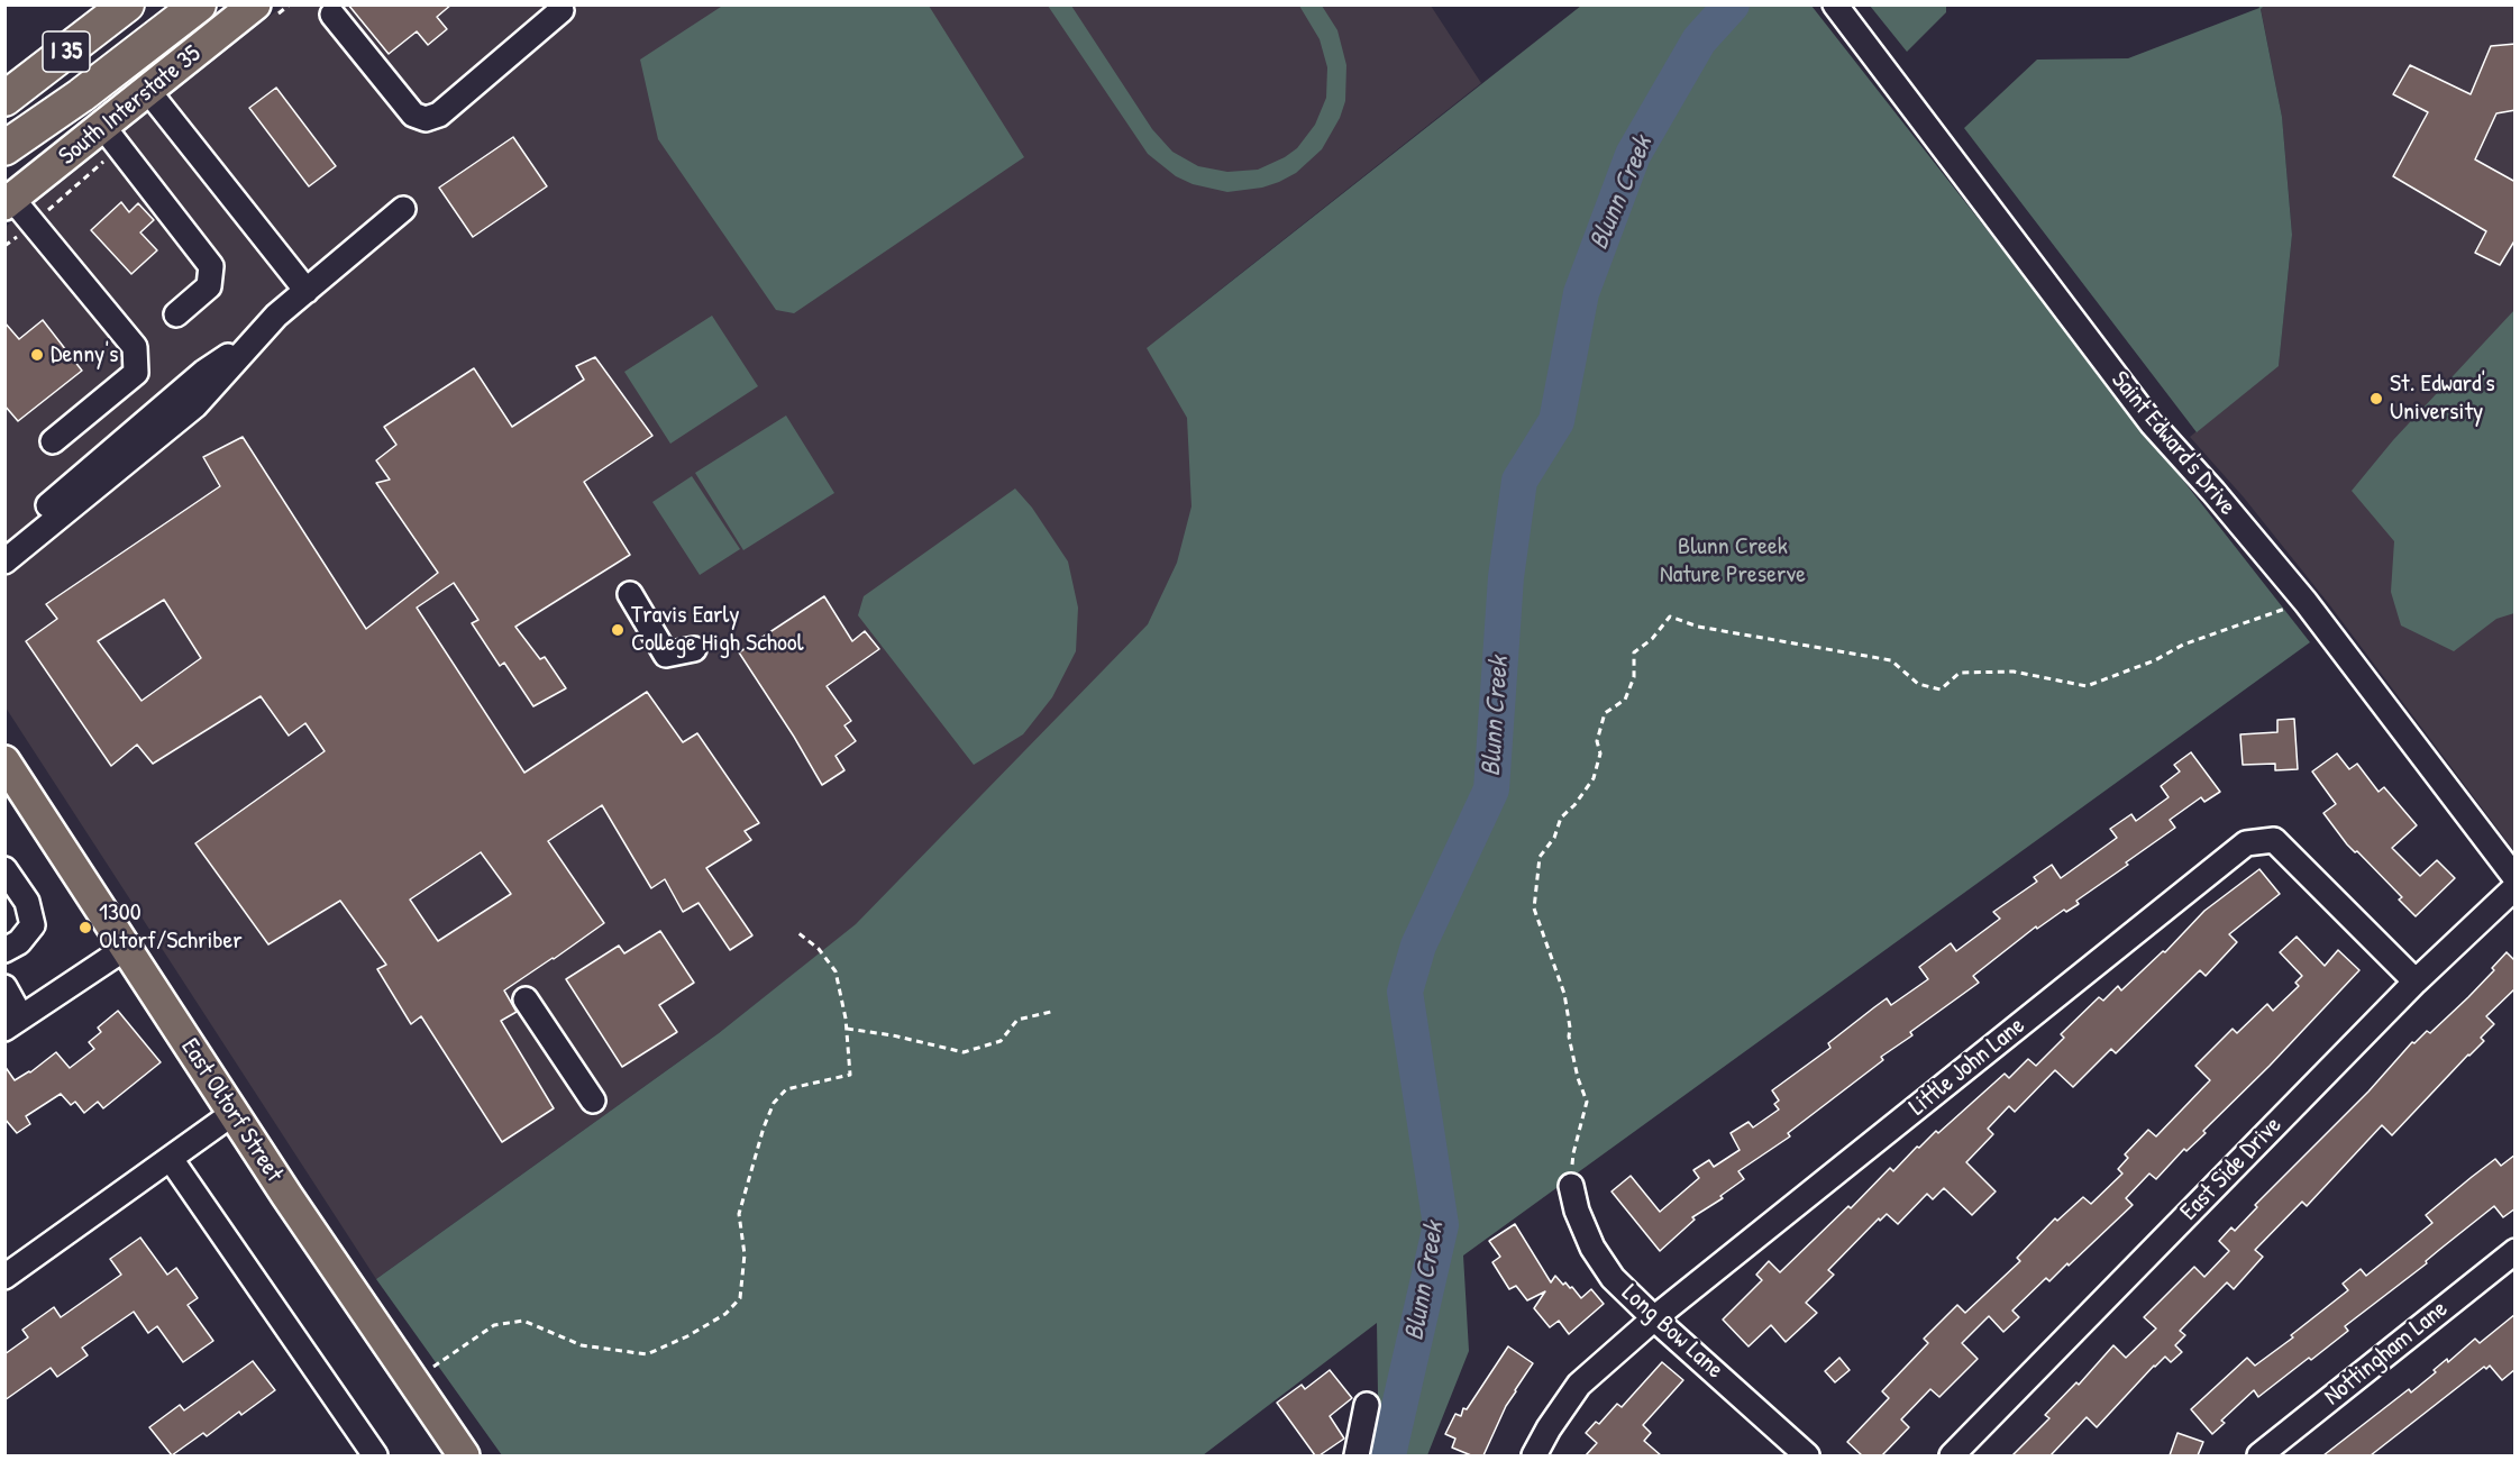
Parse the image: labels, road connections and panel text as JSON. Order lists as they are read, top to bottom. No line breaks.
{"streets":{"highway":["I 35"],"main road":["South Interstate 35","East Oltorf Street"],"street":["Saint Edward's Drive","Little John Lane","East Side Drive","Long Bow Lane","Nottingham Lane"]},"crossings":[["Little John Lane","East Side Drive"],["Little John Lane","Long Bow Lane"]],"water":["Blunn Creek"],"parks":["Blunn Creek Nature Preserve"],"places":["Denny's","St. Edward's University","Travis Early College High School","1300 Oltorf/Schriber"]}
